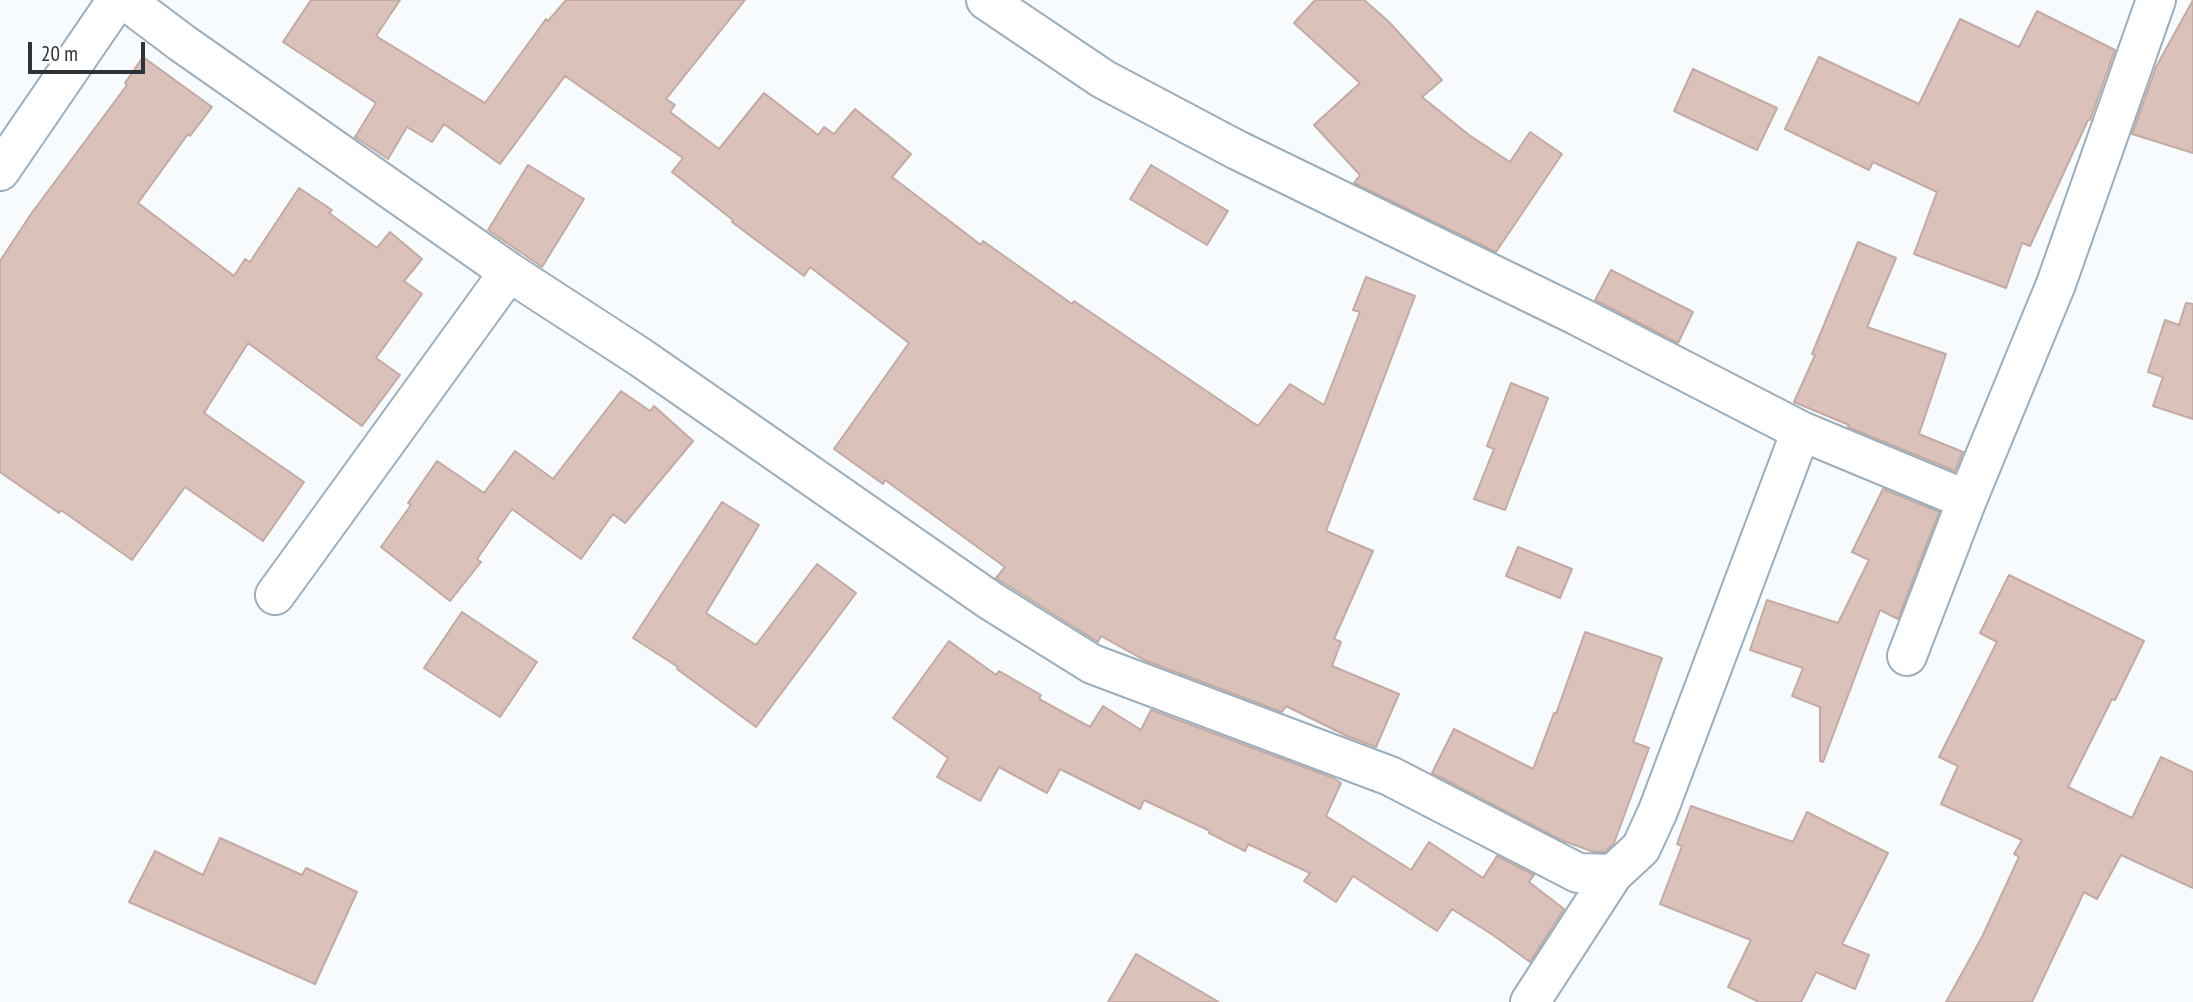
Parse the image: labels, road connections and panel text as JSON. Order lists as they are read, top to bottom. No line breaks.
{"scale_bar":"20 m"}
